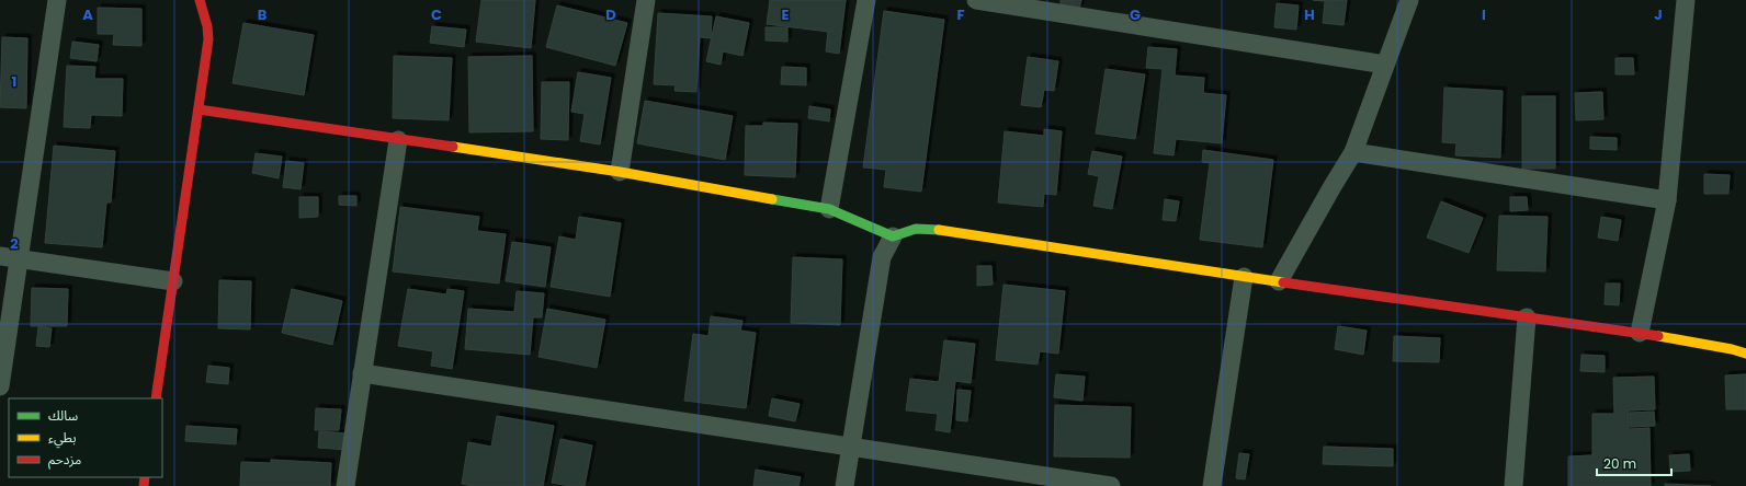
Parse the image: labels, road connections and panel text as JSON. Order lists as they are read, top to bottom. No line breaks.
{"legend":["سالك","بطيء","مزدحم"],"scale_bar":"20 m","grid":{"columns":["A","B","C","D","E","F","G","H","I","J"],"rows":["1","2"]}}
